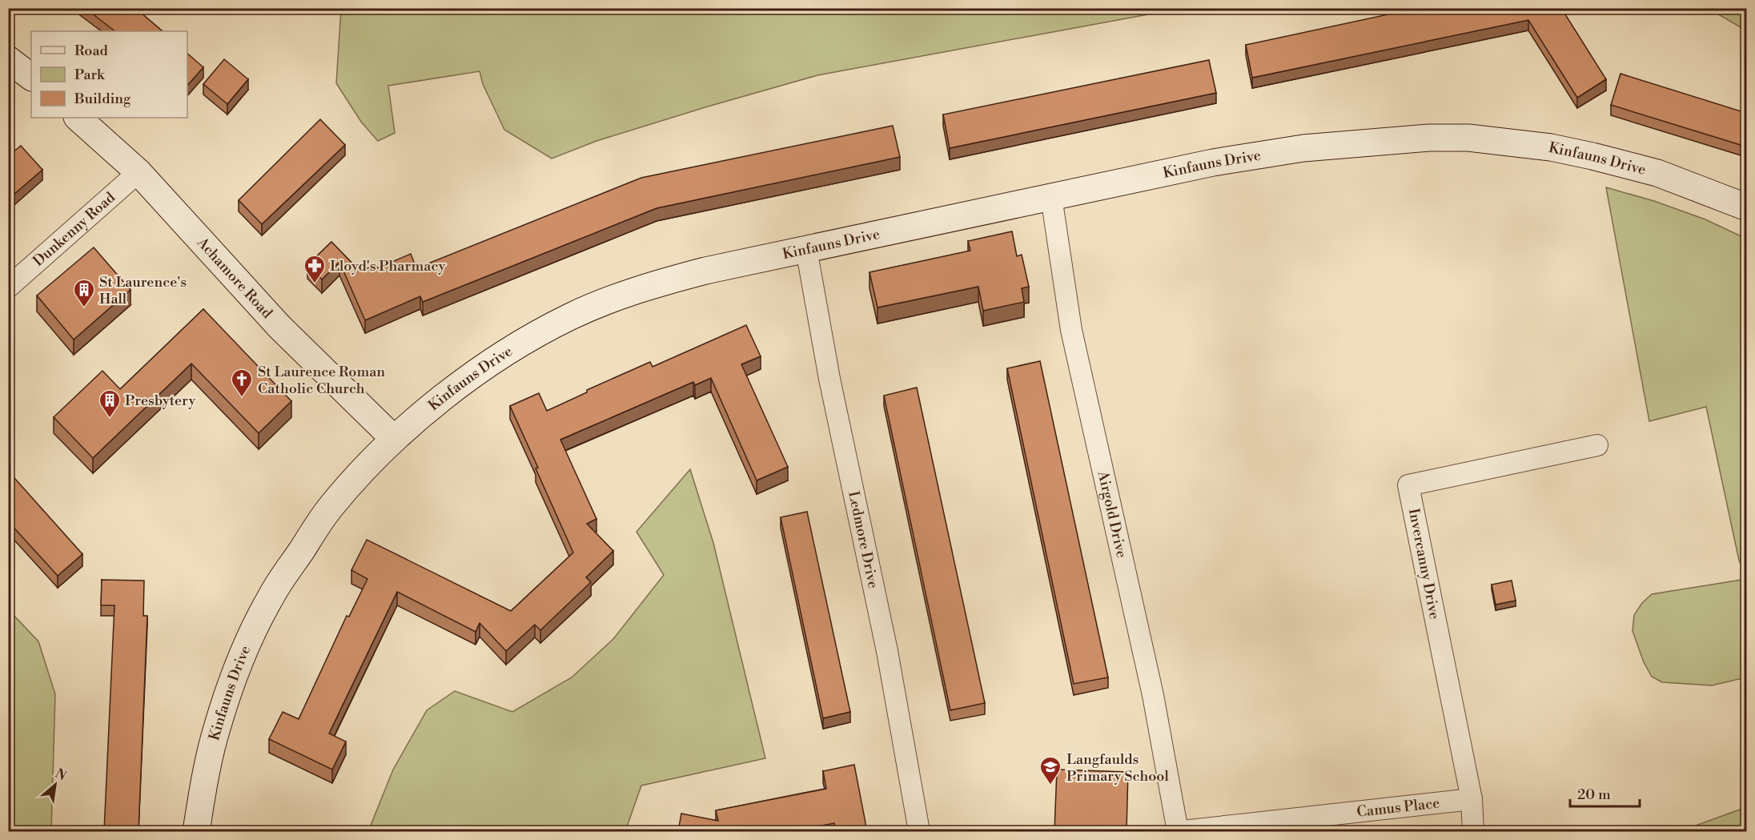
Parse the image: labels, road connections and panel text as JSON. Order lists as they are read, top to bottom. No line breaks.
{"streets":{"street":["Kinfauns Drive","Dunkenny Road","Achamore Road","Airgold Drive","Ledmore Drive","Invercanny Drive","Camus Place"]},"crossings":[["Kinfauns Drive","Achamore Road"],["Kinfauns Drive","Airgold Drive"],["Kinfauns Drive","Ledmore Drive"],["Dunkenny Road","Achamore Road"],["Invercanny Drive","Camus Place"]],"places":{"pharmacy":["Lloyd's Pharmacy"],"building":["St Laurence's Hall","Presbytery"],"church":["St Laurence Roman Catholic Church"],"school or university":["Langfaulds Primary School"]},"legend":["Road","Park","Building"],"scale_bar":"20 m","north":"top right"}
